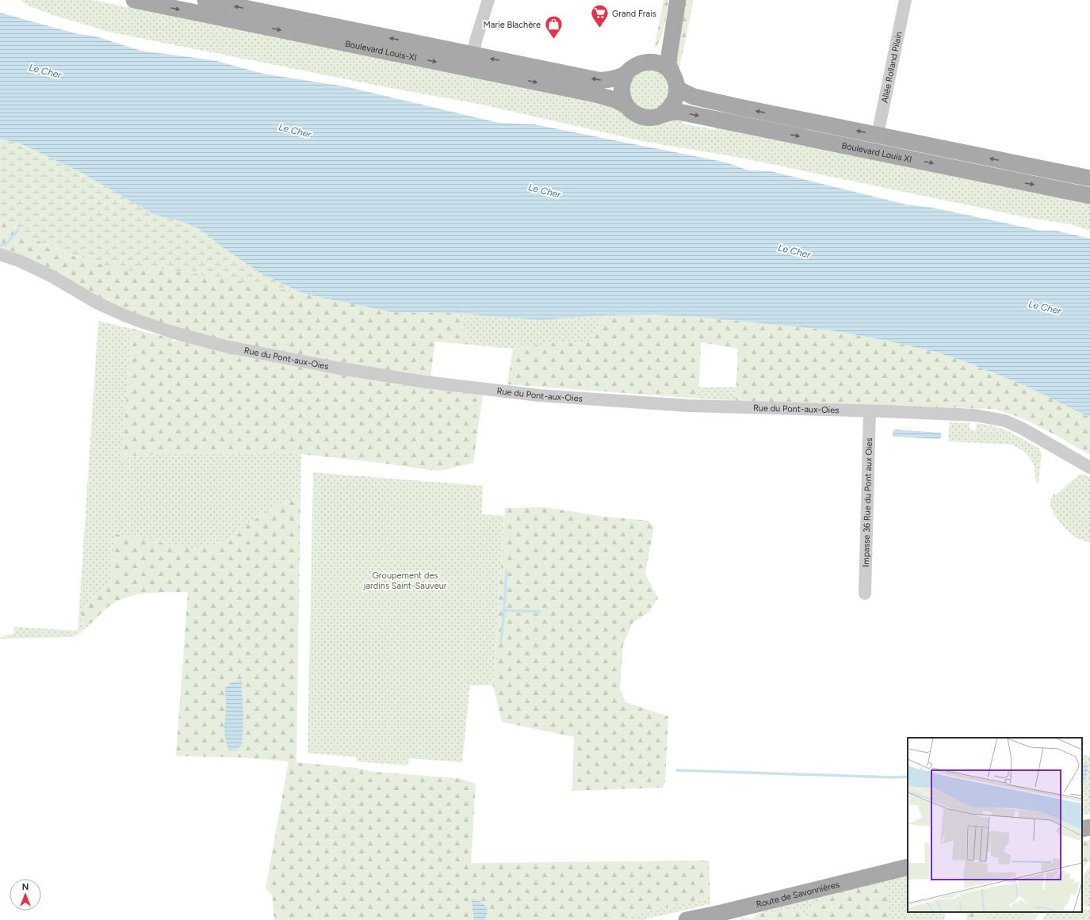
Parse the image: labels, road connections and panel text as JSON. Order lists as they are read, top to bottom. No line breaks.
{"streets":{"main road":["Boulevard Louis-XI","Boulevard Louis XI","Route de Savonnières"],"street":["Allée Rolland Pilain","Rue du Pont-aux-Oies","Impasse 36 Rue du Pont aux Oies"]},"crossings":[["Boulevard Louis-XI","Boulevard Louis XI"],["Allée Rolland Pilain","Boulevard Louis XI"],["Rue du Pont-aux-Oies","Impasse 36 Rue du Pont aux Oies"]],"water":["Le Cher"],"parks":["Groupement des jardins Saint-Sauveur"],"places":{"supermarket":["Grand Frais"],"shop":["Marie Blachère"]},"north":"top"}
